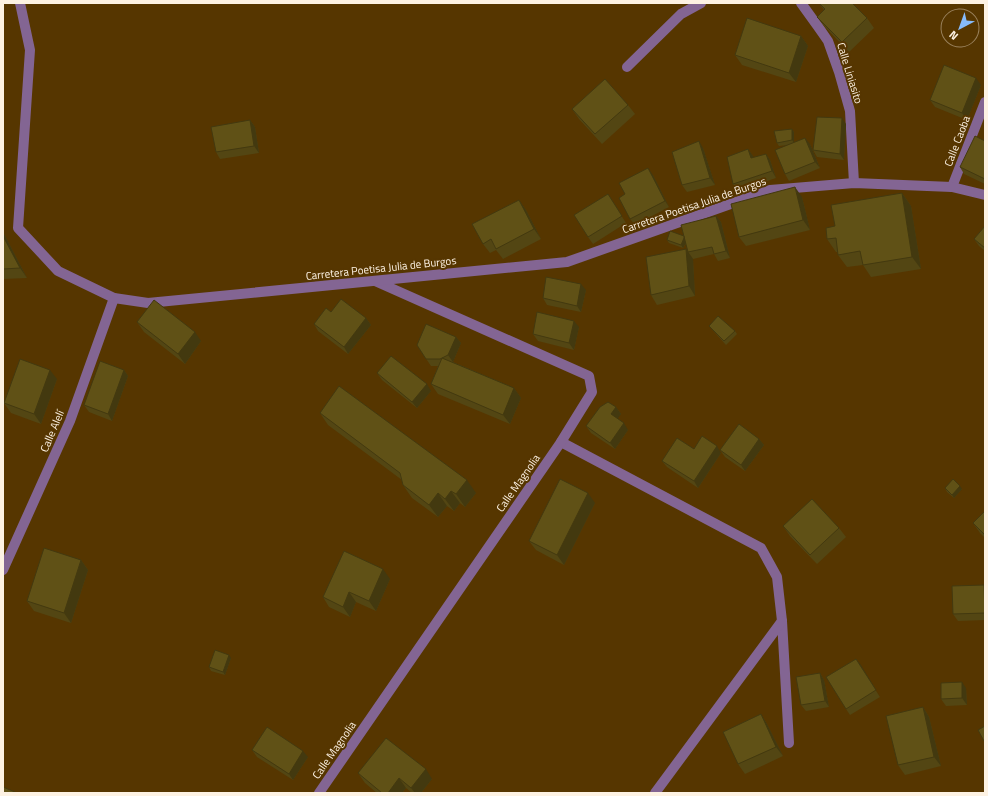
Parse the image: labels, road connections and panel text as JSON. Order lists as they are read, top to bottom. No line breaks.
{"streets":{"street":["Calle Liniasito","Calle Caoba","Carretera Poetisa Julia de Burgos","Calle Alelí","Calle Magnolia"]},"crossings":[["Calle Liniasito","Carretera Poetisa Julia de Burgos"],["Calle Caoba","Carretera Poetisa Julia de Burgos"],["Carretera Poetisa Julia de Burgos","Calle Alelí"],["Carretera Poetisa Julia de Burgos","Calle Magnolia"]],"north":"bottom left"}
